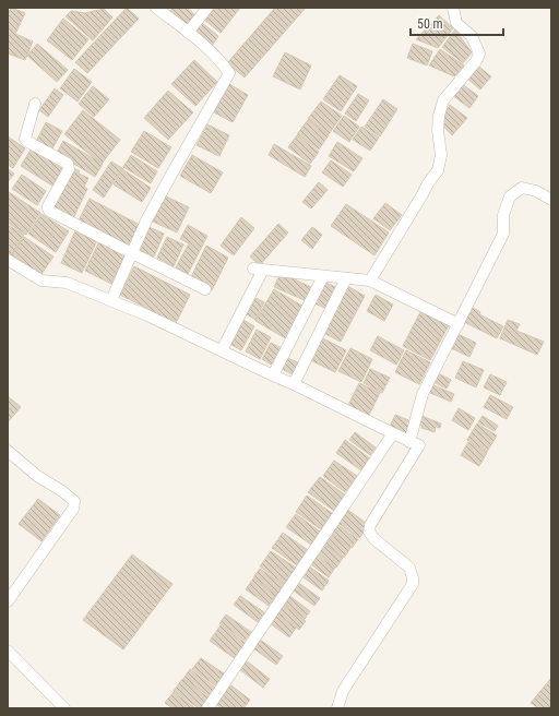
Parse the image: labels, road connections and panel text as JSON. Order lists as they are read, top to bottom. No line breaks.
{"scale_bar":"50 m"}
